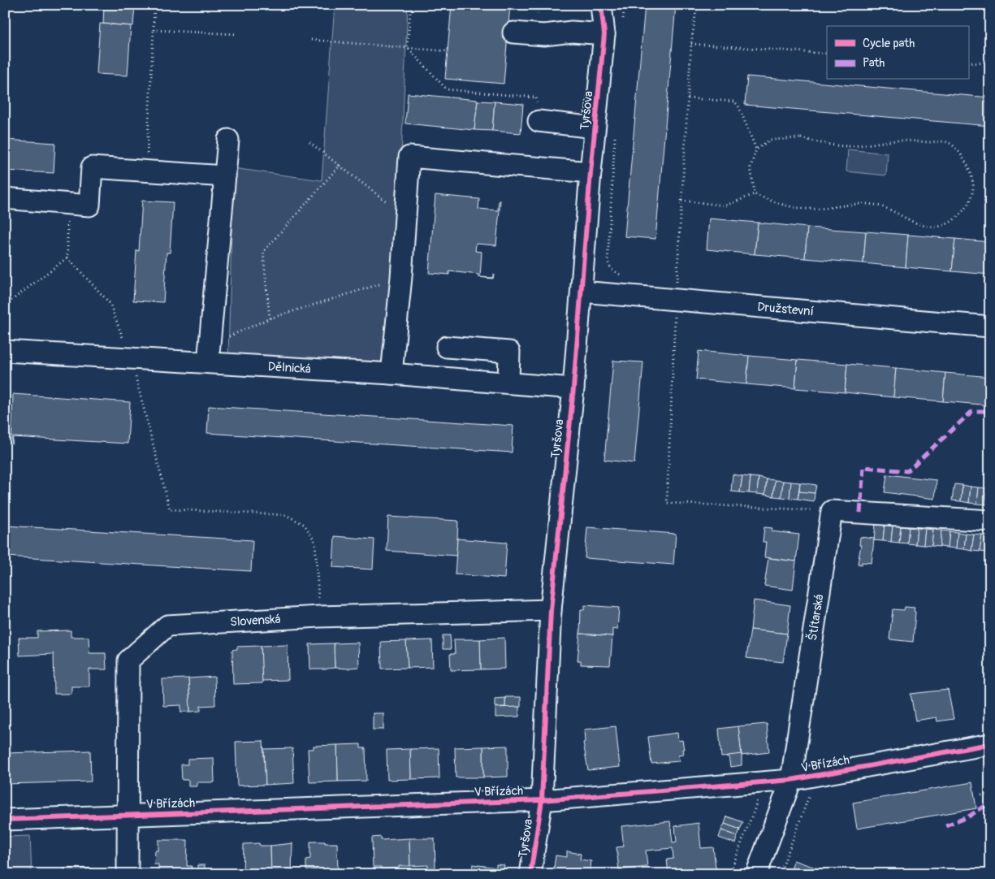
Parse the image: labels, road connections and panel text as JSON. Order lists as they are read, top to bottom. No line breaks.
{"streets":{"street":["Tyršova","Družstevní","Dělnická","Štítarská","Slovenská","V Břízách"]},"crossings":[["Tyršova","Družstevní"],["Tyršova","Dělnická"],["Tyršova","Slovenská"],["Tyršova","V Břízách"],["Štítarská","V Břízách"],["Slovenská","V Břízách"]],"legend":["Cycle path","Path"]}
